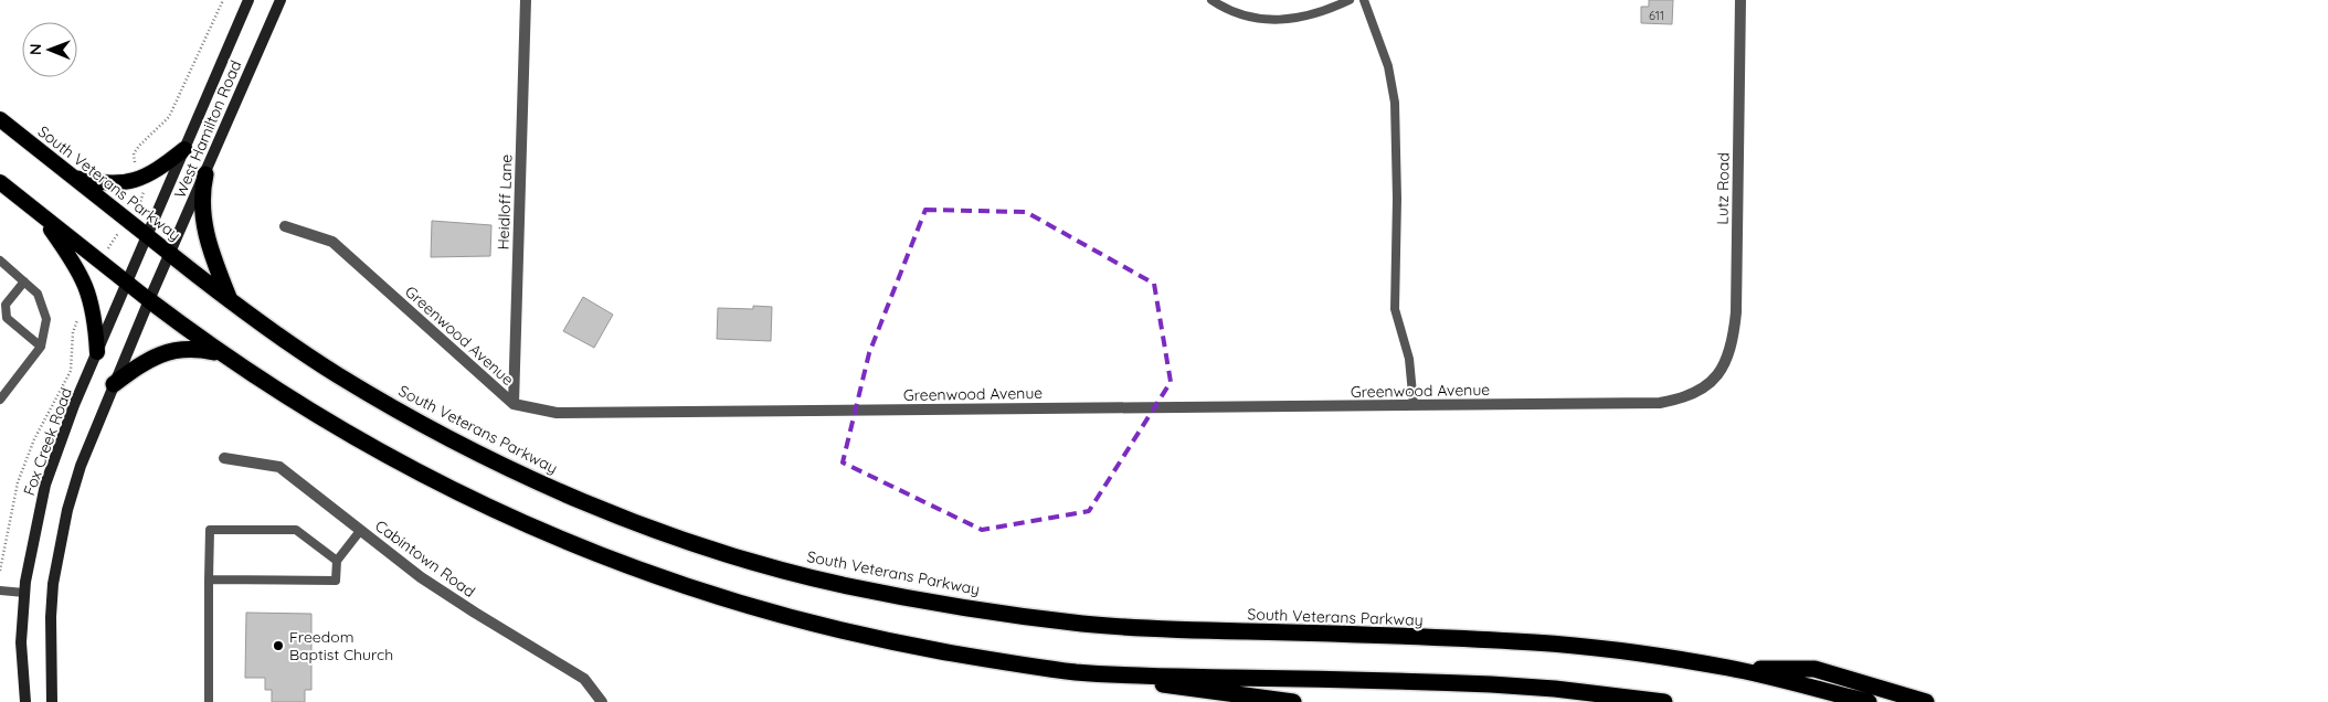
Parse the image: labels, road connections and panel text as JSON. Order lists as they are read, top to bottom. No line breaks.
{"streets":{"highway":["South Veterans Parkway"],"main road":["West Hamilton Road","Fox Creek Road"],"street":["Lutz Road","Heidloff Lane","Greenwood Avenue","Cabintown Road"]},"crossings":[["West Hamilton Road","South Veterans Parkway"],["West Hamilton Road","Fox Creek Road"],["South Veterans Parkway","Fox Creek Road"],["Lutz Road","Greenwood Avenue"],["Heidloff Lane","Greenwood Avenue"]],"places":["Freedom Baptist Church"],"house_numbers":["611"],"north":"left"}
